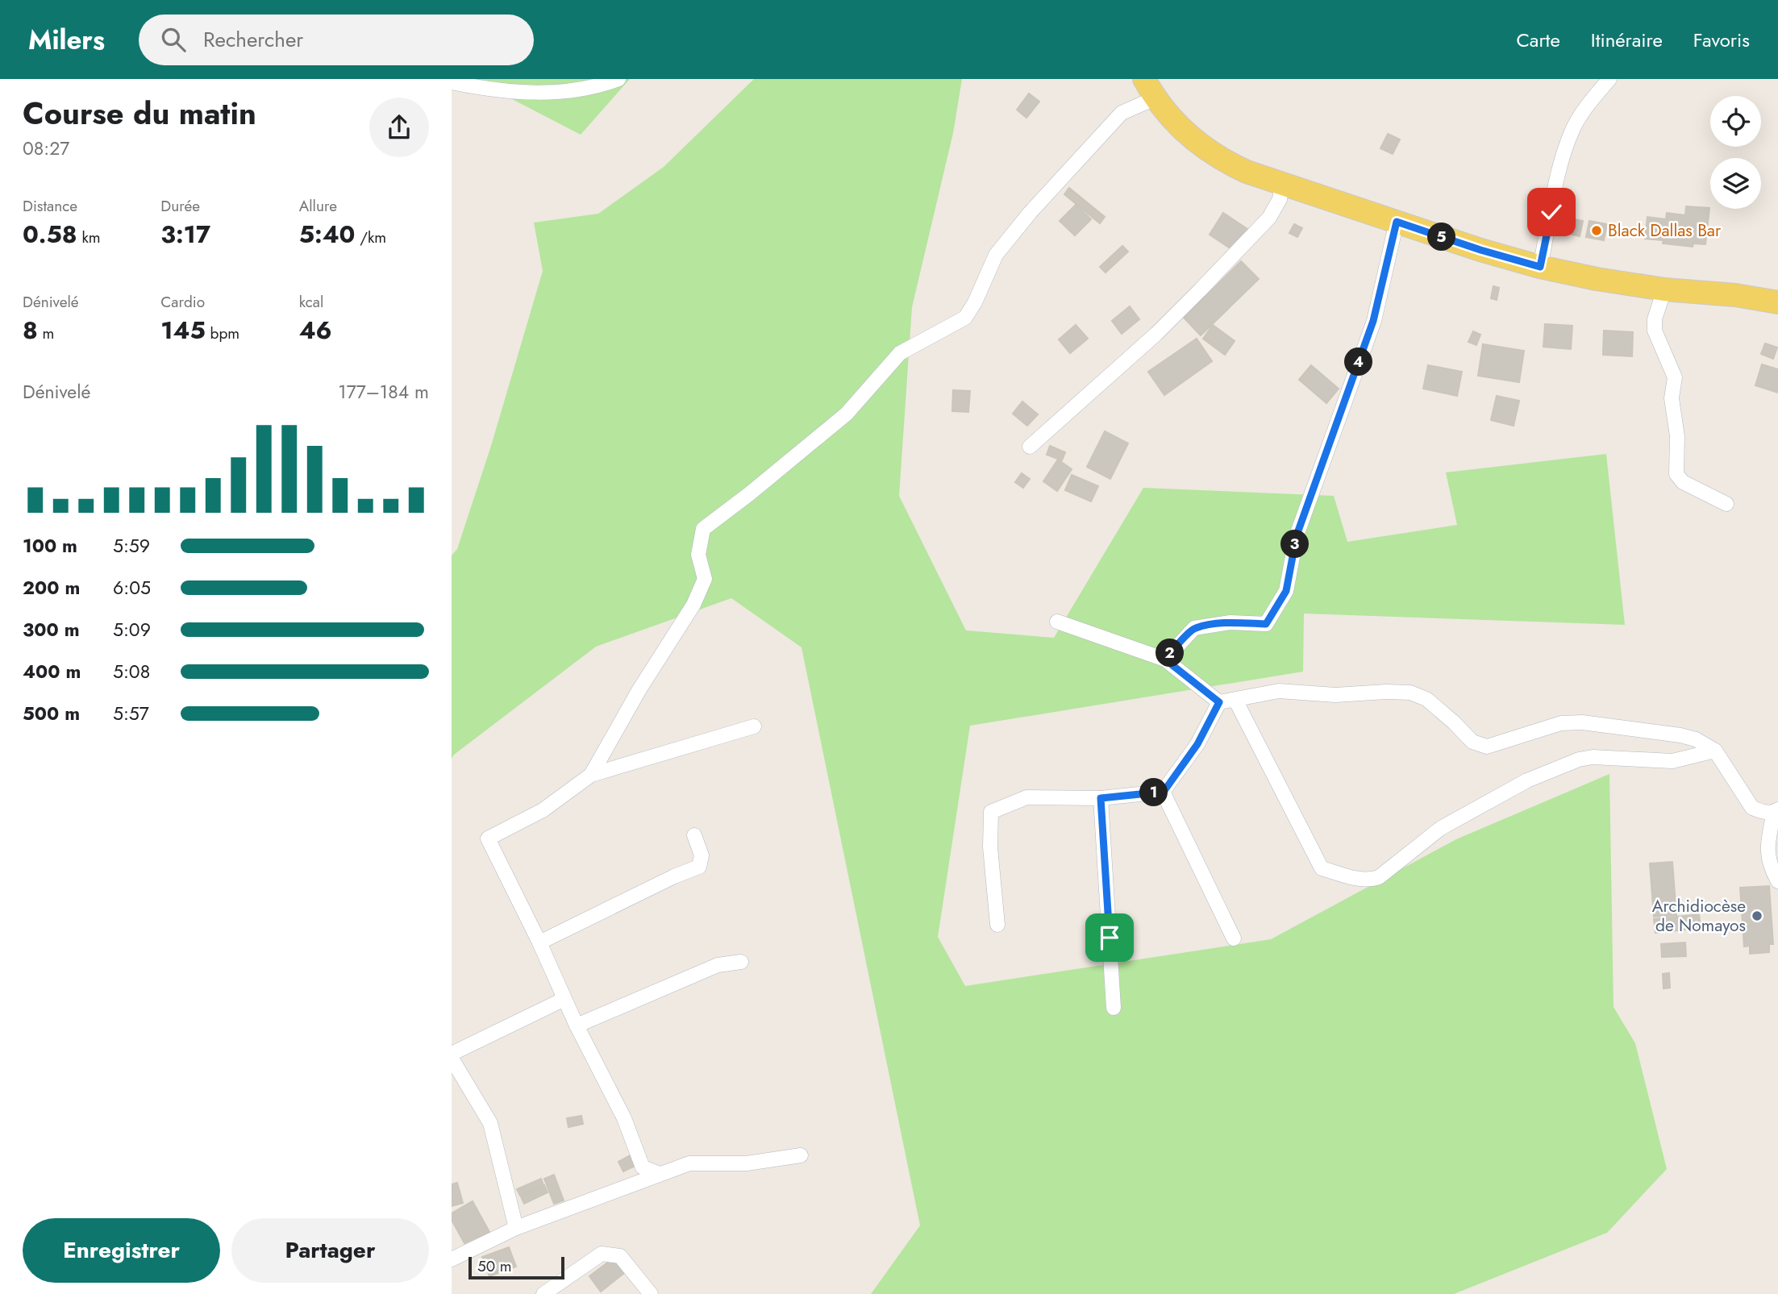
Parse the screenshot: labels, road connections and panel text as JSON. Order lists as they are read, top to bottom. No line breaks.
{"places":["Black Dallas Bar","Archidiocèse de Nomayos"],"scale_bar":"50 m","page":{"header":"Milers","search":"Rechercher","nav":["Carte","Itinéraire","Favoris"],"heading":["Course du matin","08:27"],"stats":[["Distance","0.58 km"],["Durée","3:17"],["Allure","5:40 /km"],["Dénivelé","8 m"],["Cardio","145 bpm"],["kcal","46"]],"pins":["5","4","3","2","1"],"chart":["Dénivelé","177–184 m"],"list":[{"name":"100 m","note":"5:59"},{"name":"200 m","note":"6:05"},{"name":"300 m","note":"5:09"},{"name":"400 m","note":"5:08"},{"name":"500 m","note":"5:57"}],"buttons":["Enregistrer","Partager"],"scale":"50 m"}}
